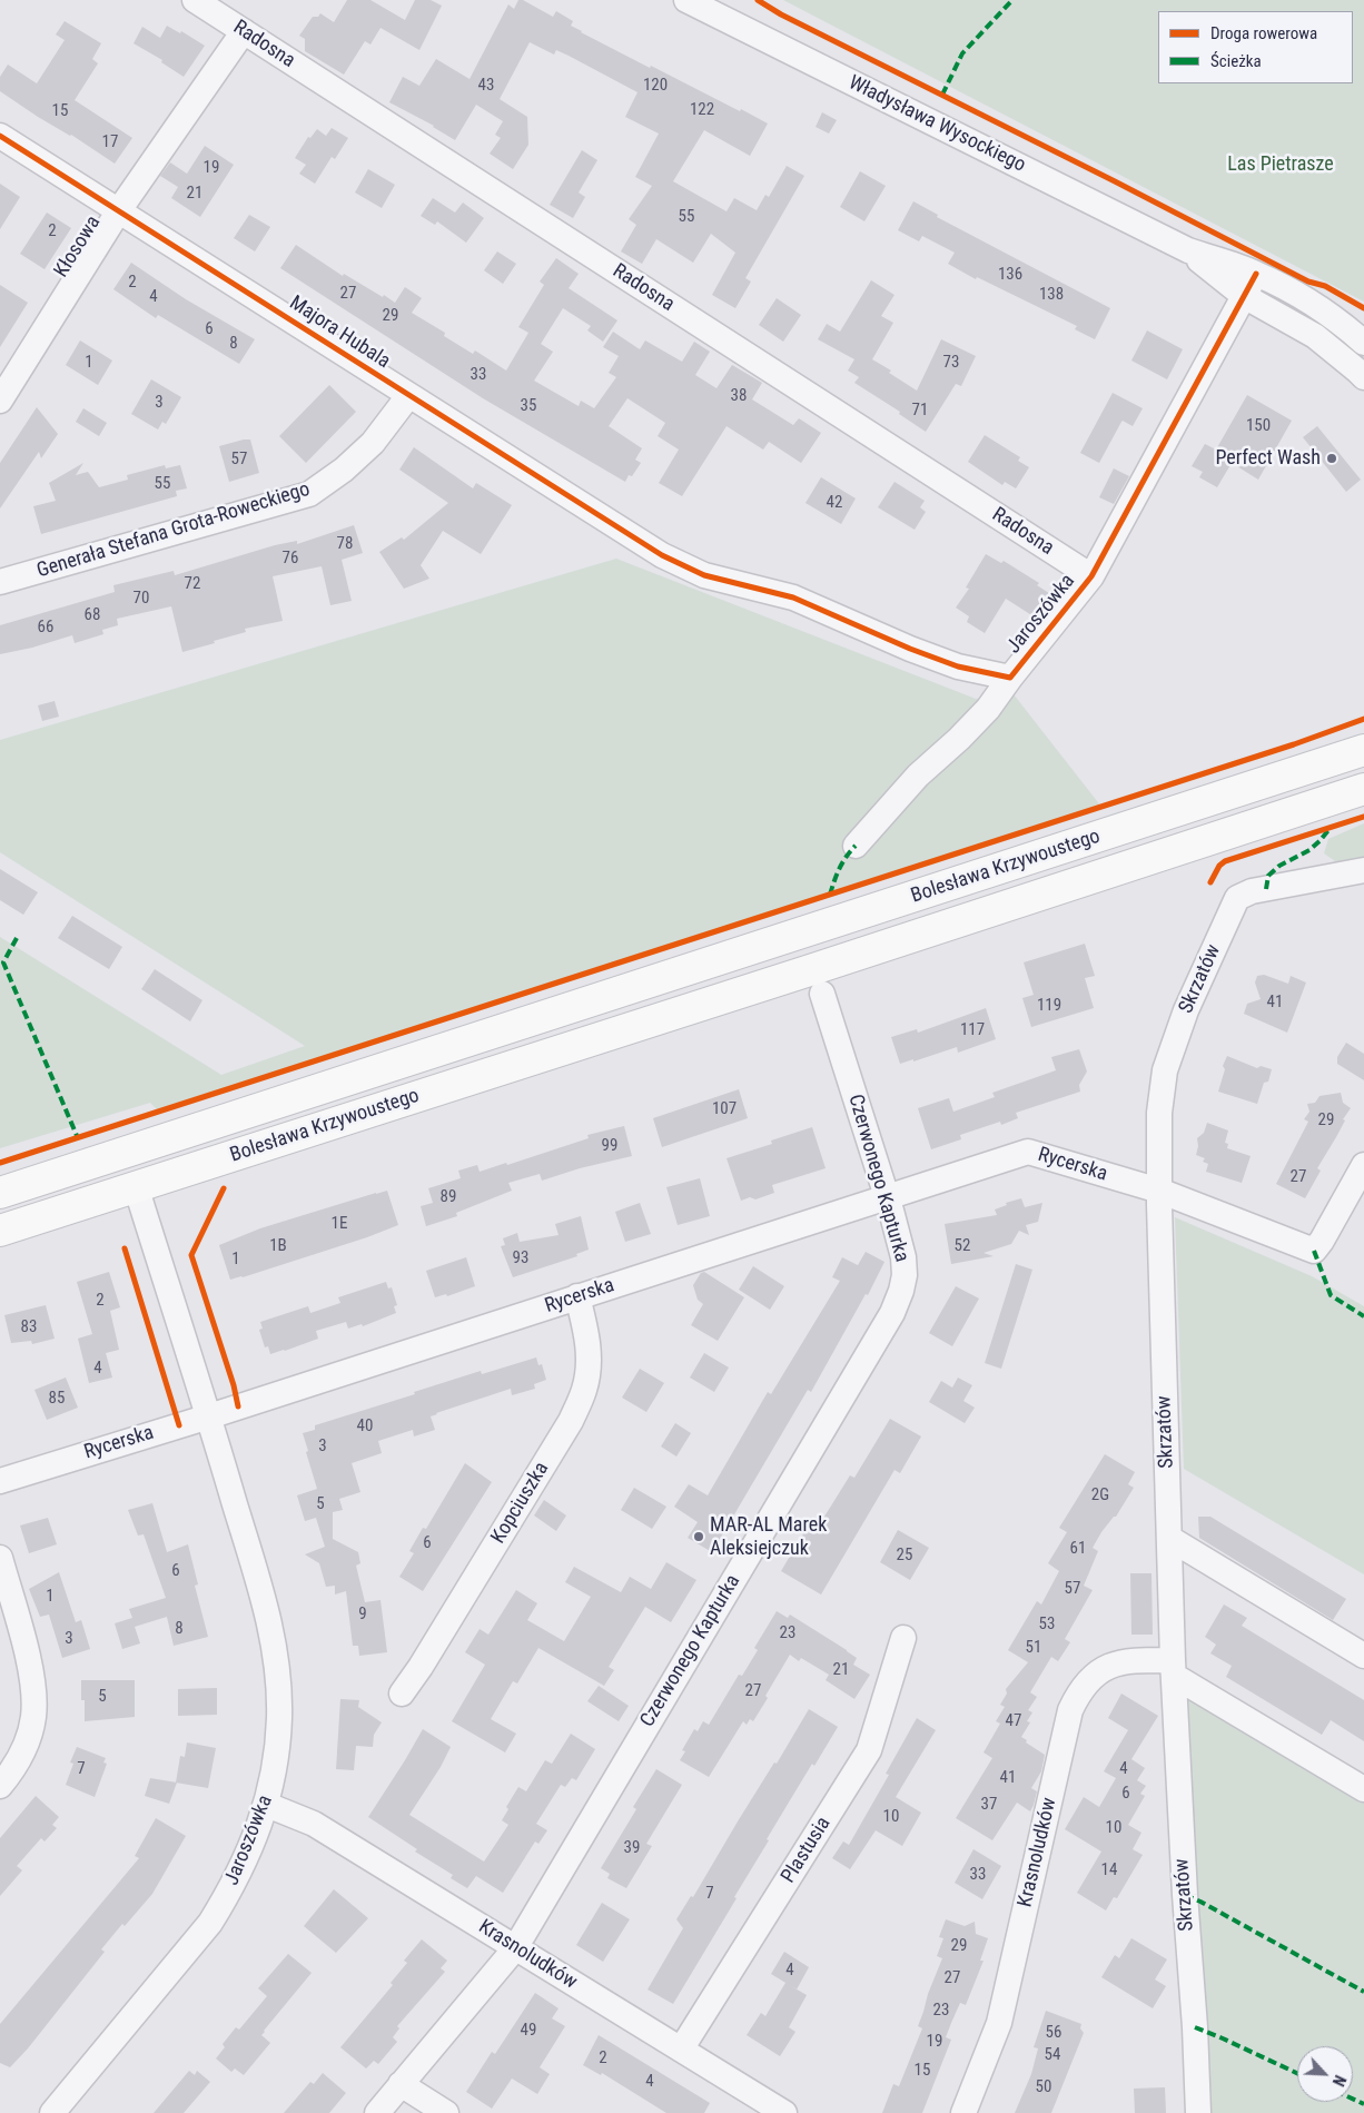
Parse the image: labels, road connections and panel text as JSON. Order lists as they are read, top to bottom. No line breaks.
{"streets":{"main road":["Bolesława Krzywoustego"],"street":["Radosna","Władysława Wysockiego","Kłosowa","Majora Hubala","Generała Stefana Grota-Roweckiego","Jaroszówka","Skrzatów","Rycerska","Czerwonego Kapturka","Kopciuszka","Plastusia","Krasnoludków"]},"crossings":[["Radosna","Kłosowa"],["Radosna","Jaroszówka"],["Władysława Wysockiego","Jaroszówka"],["Kłosowa","Majora Hubala"],["Majora Hubala","Generała Stefana Grota-Roweckiego"],["Majora Hubala","Jaroszówka"],["Jaroszówka","Bolesława Krzywoustego"],["Jaroszówka","Rycerska"],["Jaroszówka","Krasnoludków"],["Skrzatów","Rycerska"],["Skrzatów","Krasnoludków"],["Rycerska","Czerwonego Kapturka"],["Rycerska","Kopciuszka"],["Czerwonego Kapturka","Krasnoludków"],["Plastusia","Krasnoludków"]],"parks":["Las Pietrasze"],"places":["Perfect Wash","MAR-AL Marek Aleksiejczuk"],"house_numbers":["43","120","122","15","17","19","21","55","2","136","2","27","138","4","29","6","8","1","73","33","38","3","35","71","150","57","55","42","78","76","72","70","68","66","41","119","117","107","29","99","27","89","1E","1B","52","93","1","2","83","4","85","40","3","2G","5","6","61","25","6","57","1","9","53","8","23","3","51","21","27","5","47","7","4","41","6","37","10","10","39","14","33","7","29","4","27","23","49","56","19","54","2","15","4","50"],"legend":["Droga rowerowa","Ścieżka"],"north":"bottom right"}
